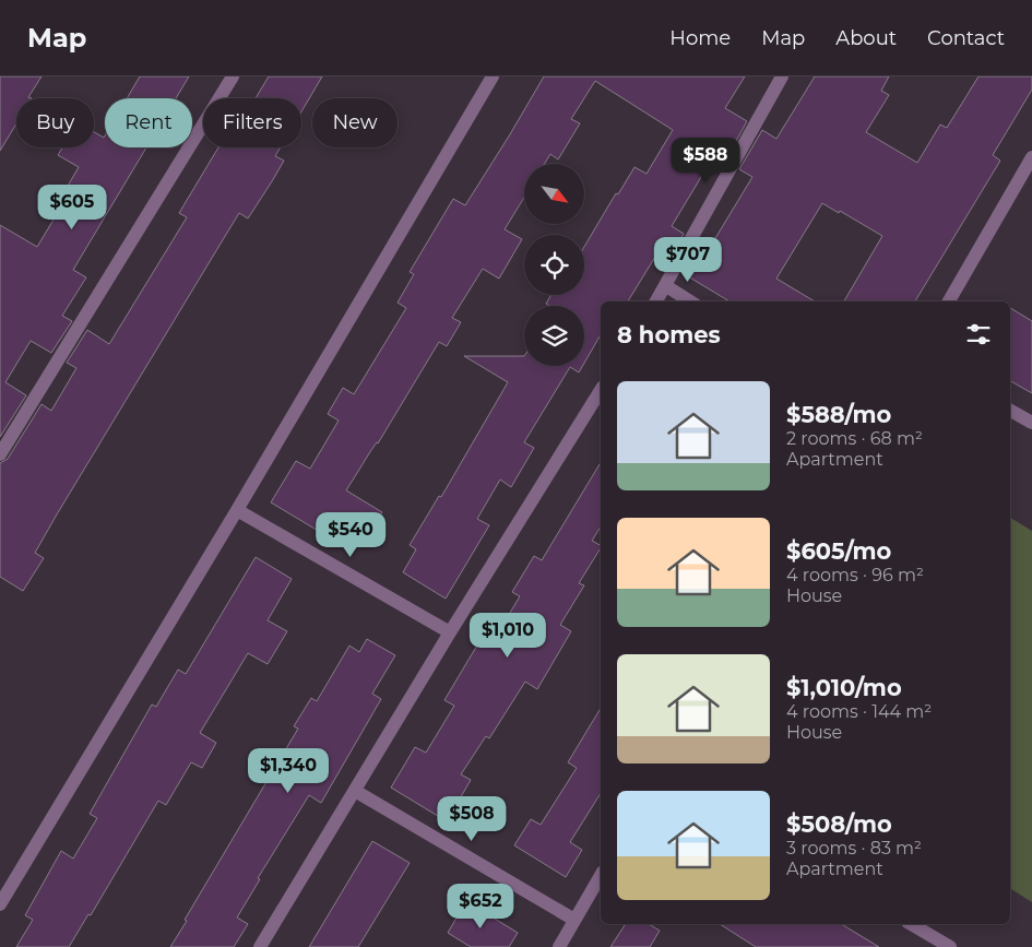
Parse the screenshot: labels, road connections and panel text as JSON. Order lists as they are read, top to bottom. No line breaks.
{"north":"bottom right","page":{"header":"Map","nav":["Home","Map","About","Contact"],"chip":["Buy","Rent","Filters","New"],"price":["$588","$605","$707","$540","$1,010","$1,340","$508","$652"],"heading":"8 homes","list":[{"name":"$588/mo","note":"2 rooms · 68 m² · Apartment"},{"name":"$605/mo","note":"4 rooms · 96 m² · House"},{"name":"$1,010/mo","note":"4 rooms · 144 m² · House"},{"name":"$508/mo","note":"3 rooms · 83 m² · Apartment"}]}}
